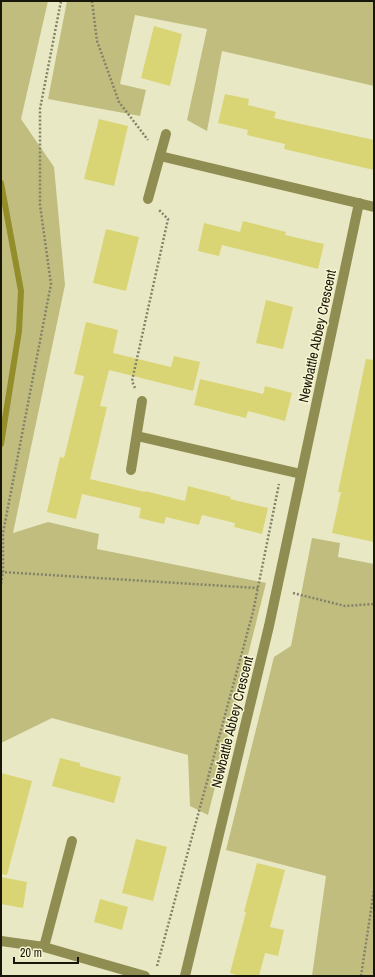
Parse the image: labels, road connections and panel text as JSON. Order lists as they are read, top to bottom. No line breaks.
{"streets":{"street":["Newbattle Abbey Crescent"]},"scale_bar":"20 m"}
